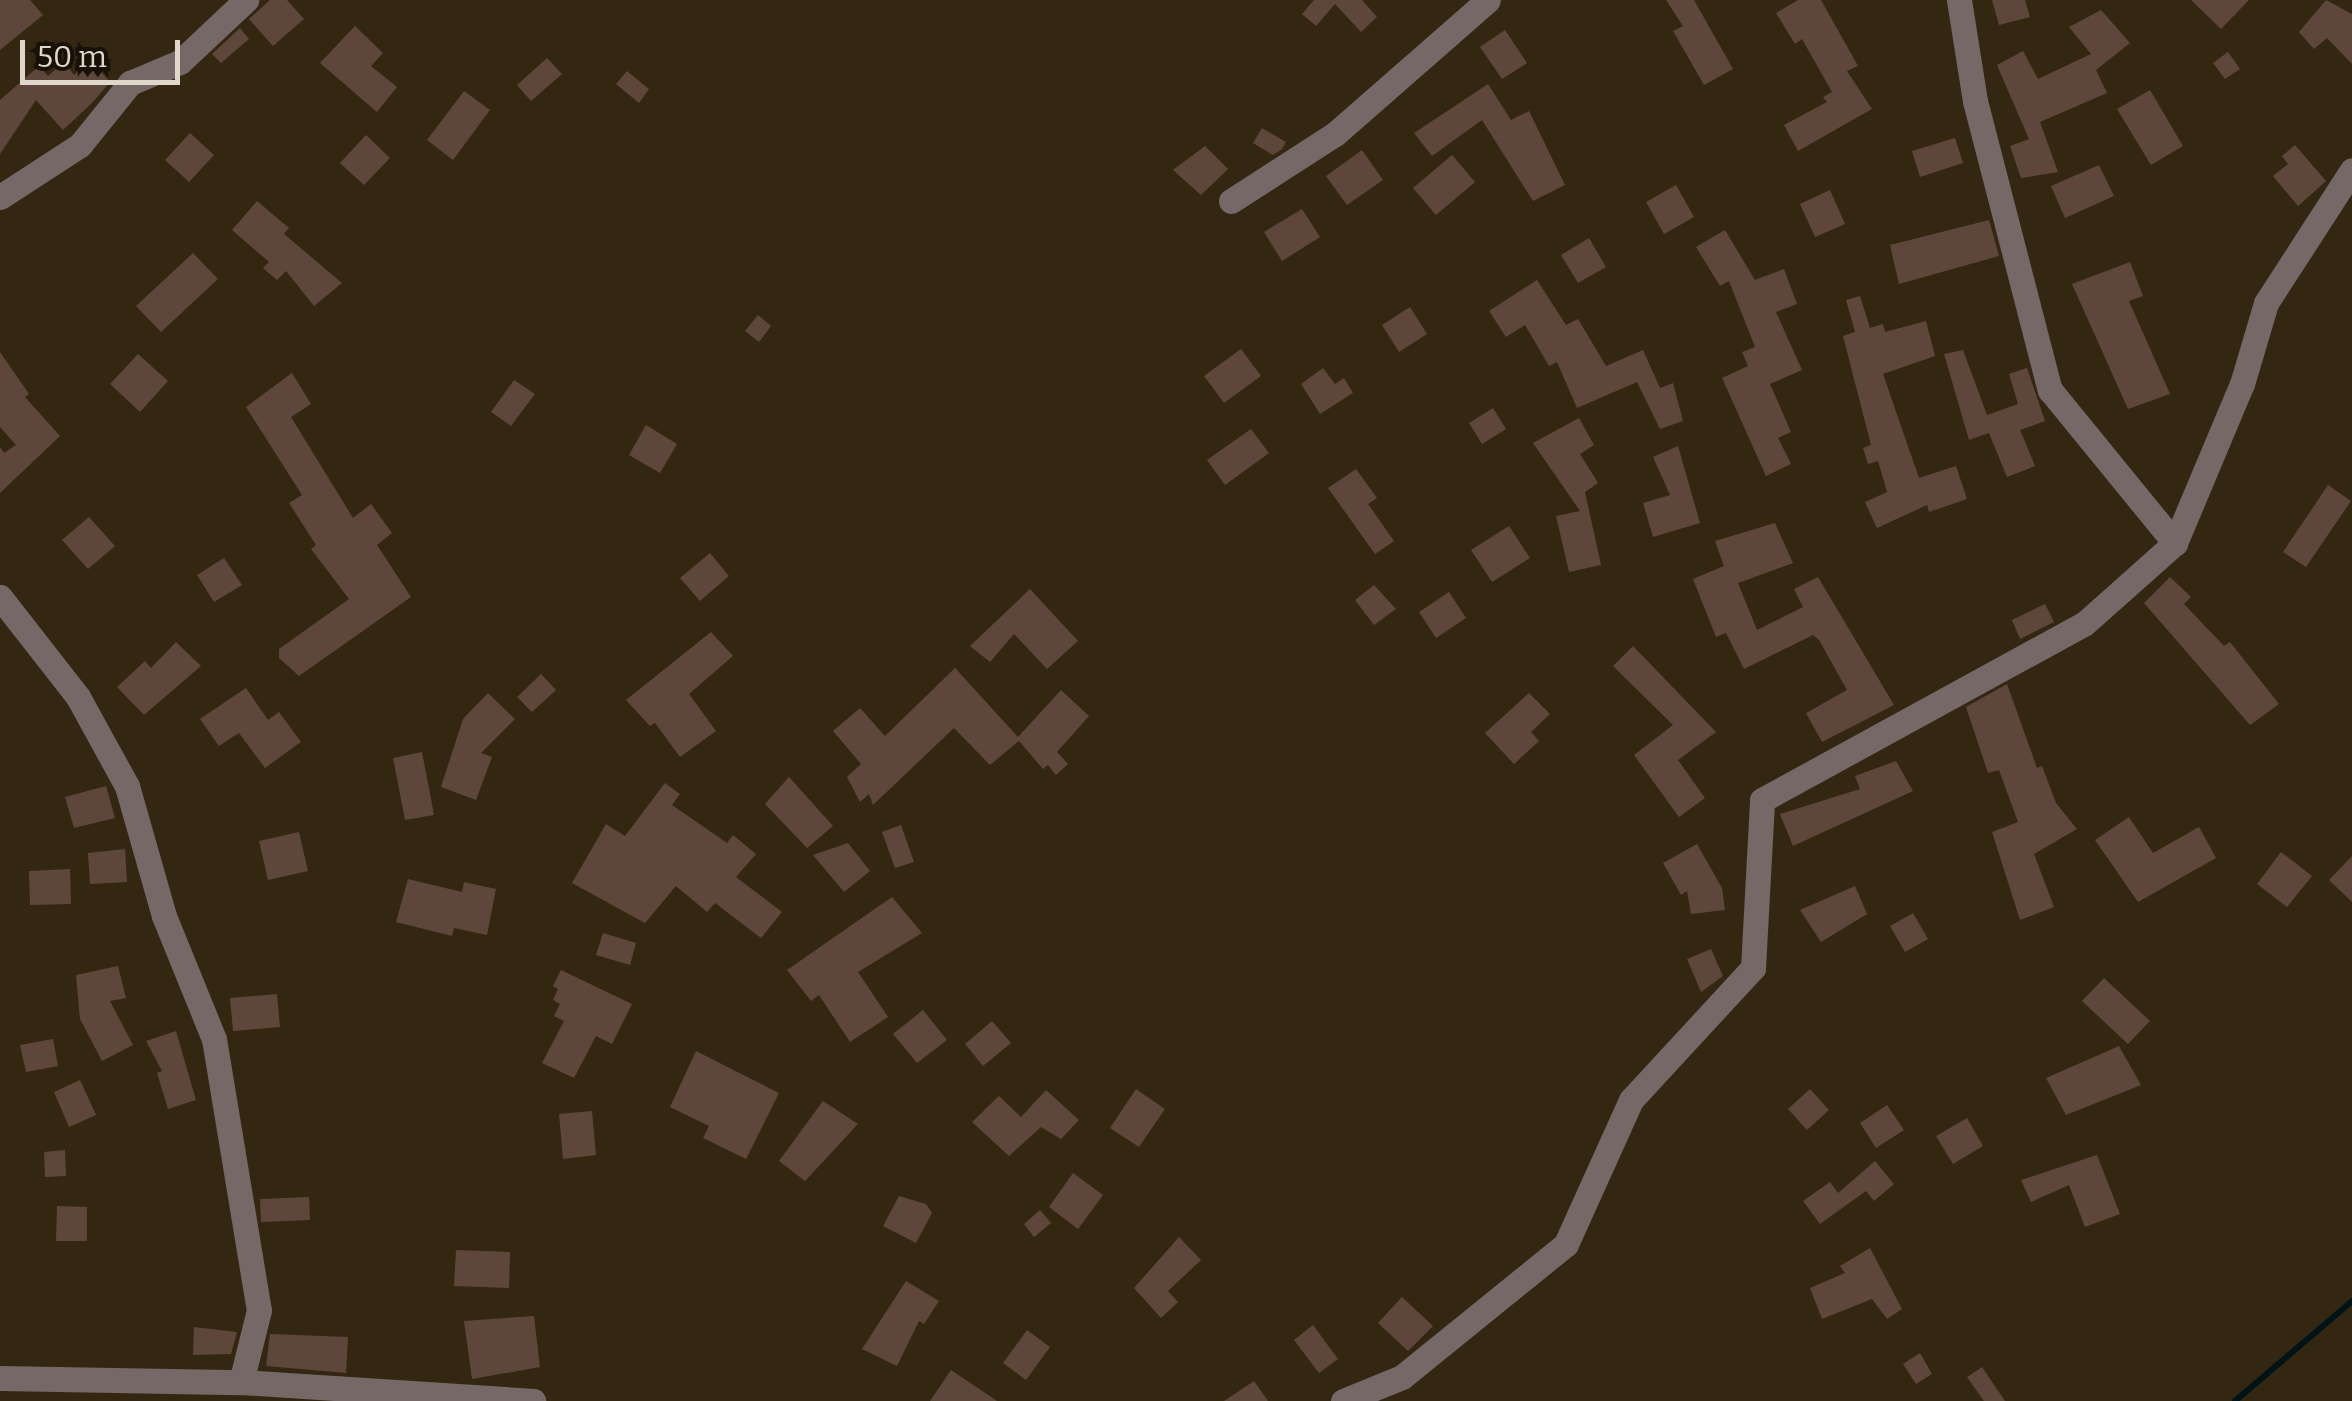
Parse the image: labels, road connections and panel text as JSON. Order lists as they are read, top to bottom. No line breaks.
{"scale_bar":"50 m"}
